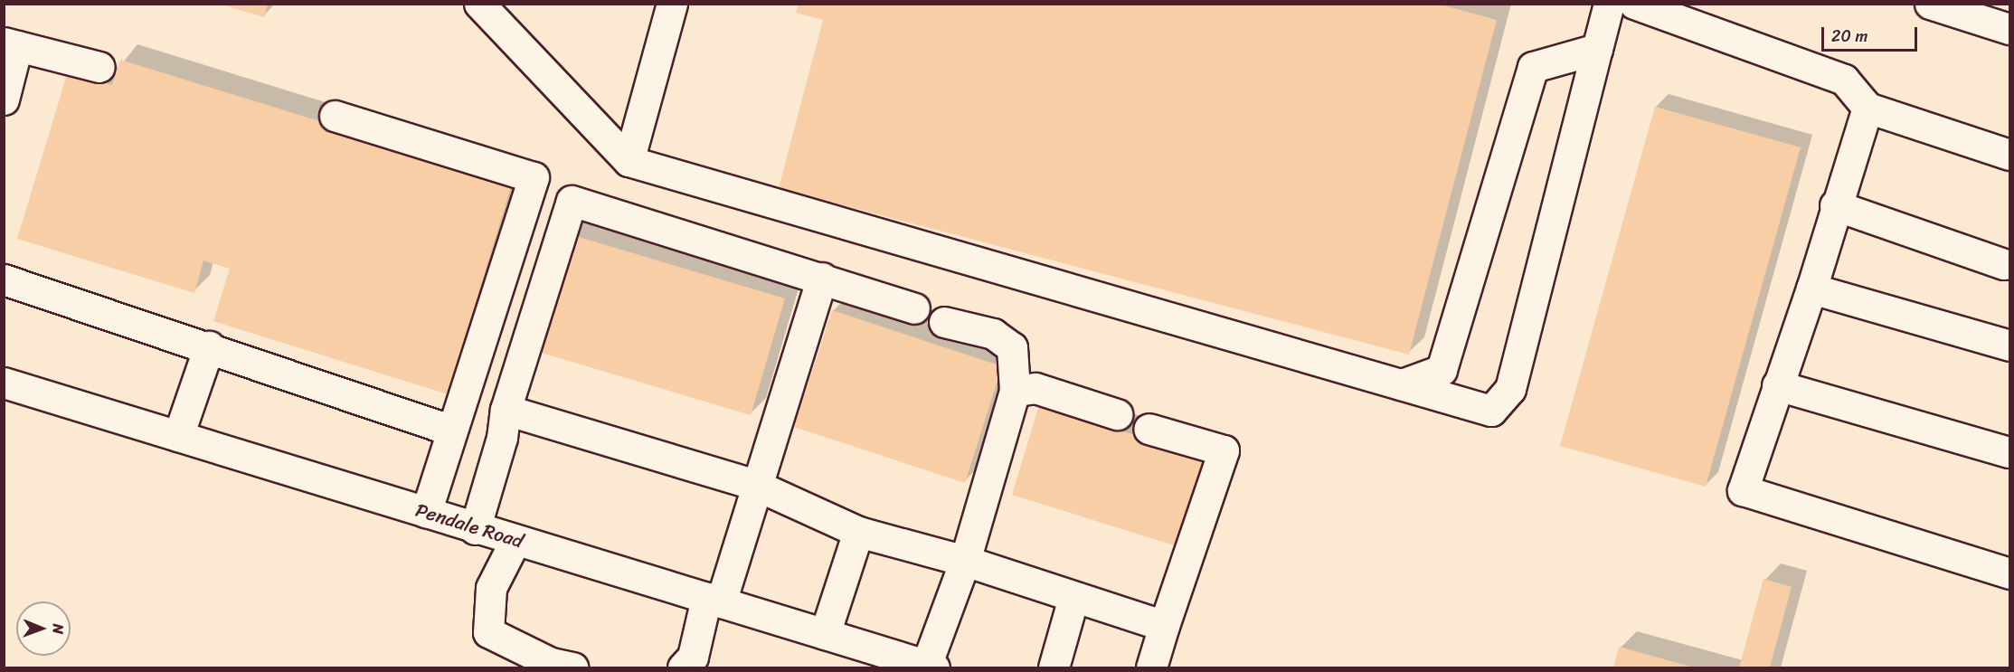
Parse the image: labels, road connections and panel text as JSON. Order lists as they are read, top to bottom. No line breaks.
{"streets":{"street":["Pendale Road"]},"scale_bar":"20 m","north":"right"}
